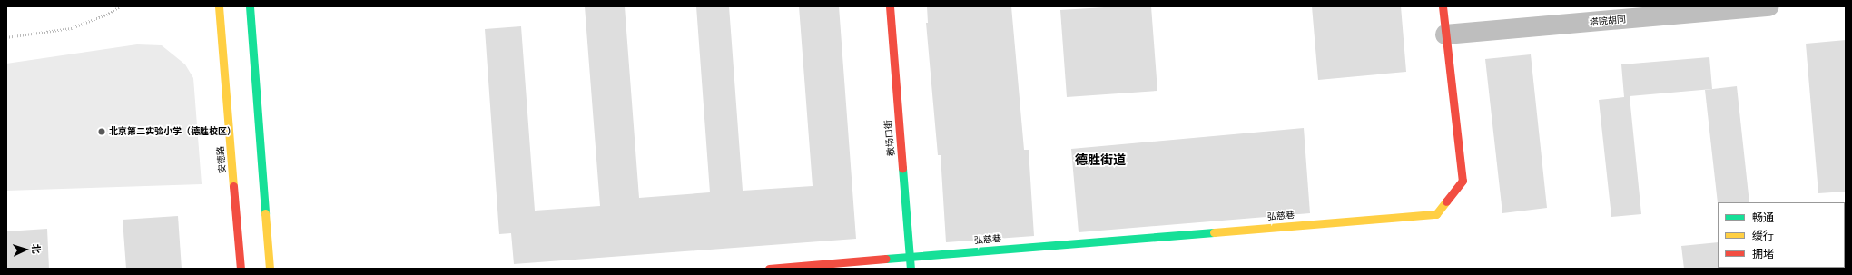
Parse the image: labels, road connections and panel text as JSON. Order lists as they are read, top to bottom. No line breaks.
{"streets":{"street":["塔院胡同","教场口街","安德路","弘慈巷"]},"crossings":[["塔院胡同","弘慈巷"],["教场口街","弘慈巷"]],"districts":["德胜街道"],"places":["北京第二实验小学（德胜校区）"],"legend":["畅通","缓行","拥堵"],"north":"right"}
